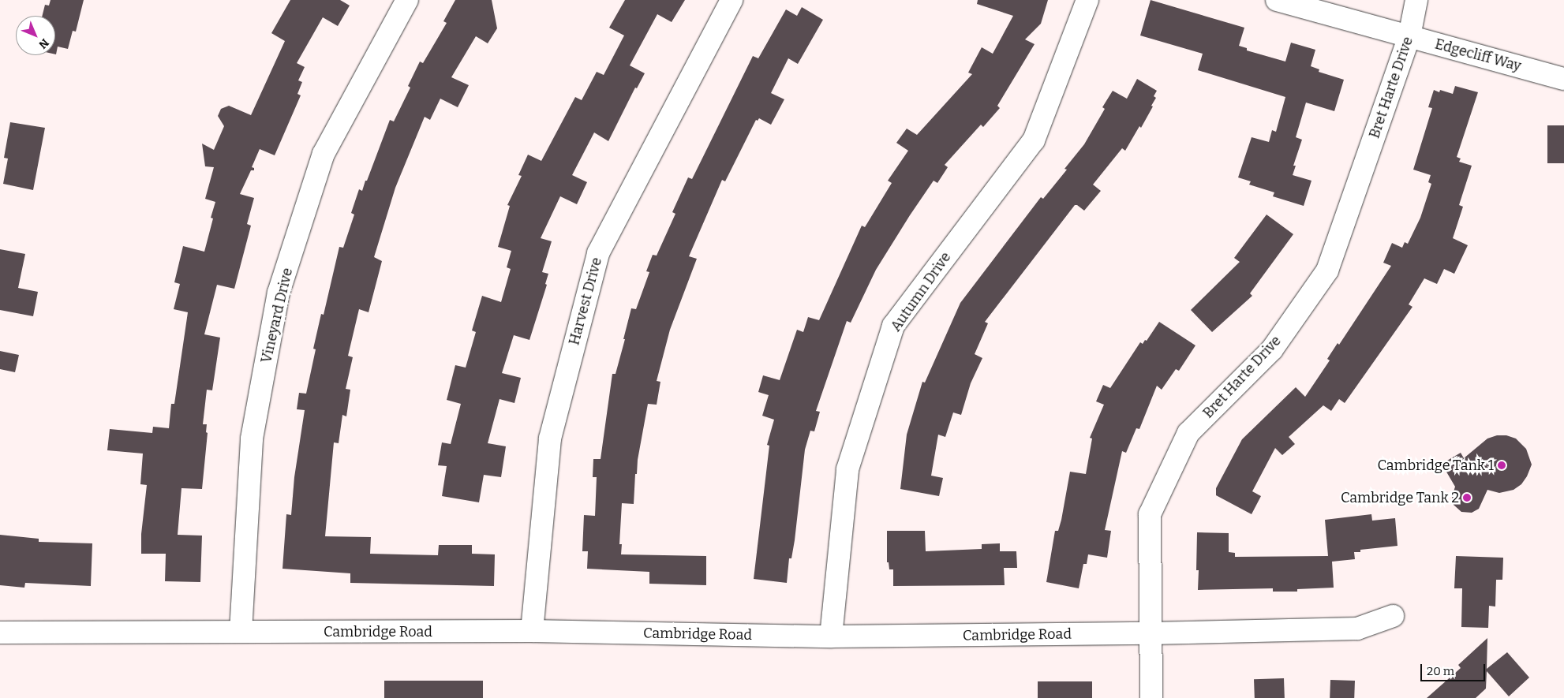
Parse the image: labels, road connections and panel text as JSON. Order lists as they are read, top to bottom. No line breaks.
{"streets":{"street":["Edgecliff Way","Bret Harte Drive","Autumn Drive","Harvest Drive","Vineyard Drive","Cambridge Road"]},"crossings":[["Edgecliff Way","Bret Harte Drive"],["Bret Harte Drive","Cambridge Road"],["Autumn Drive","Cambridge Road"],["Harvest Drive","Cambridge Road"],["Vineyard Drive","Cambridge Road"]],"places":["Cambridge Tank 1","Cambridge Tank 2"],"scale_bar":"20 m","north":"bottom right"}
